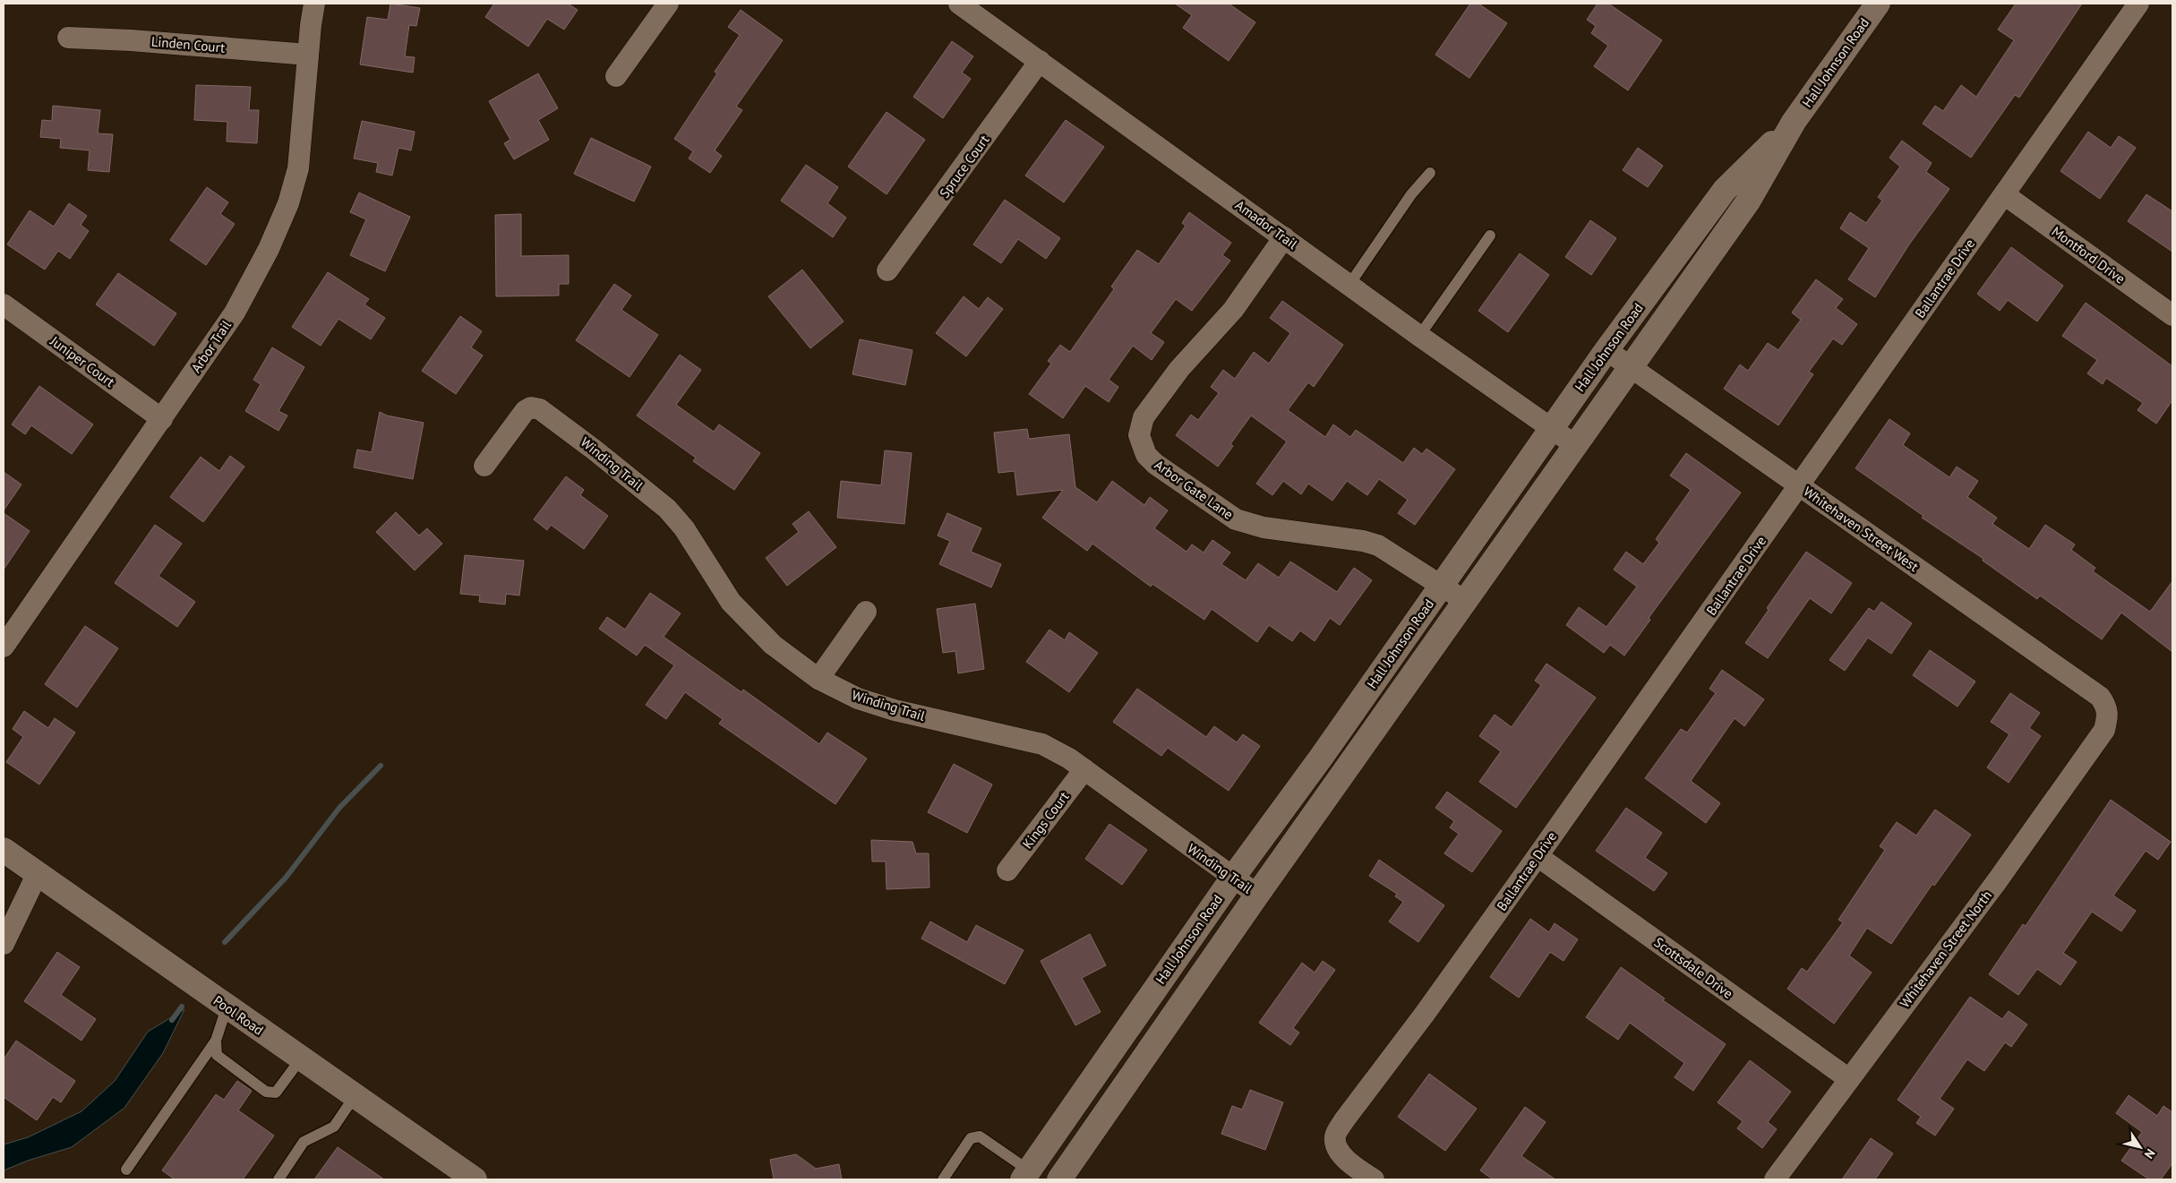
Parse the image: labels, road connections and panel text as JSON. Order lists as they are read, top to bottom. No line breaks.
{"streets":{"main road":["Hall Johnson Road","Pool Road"],"street":["Linden Court","Spruce Court","Amador Trail","Montford Drive","Ballantrae Drive","Arbor Trail","Juniper Court","Winding Trail","Arbor Gate Lane","Whitehaven Street West","Kings Court","Whitehaven Street North","Scottsdale Drive"]},"crossings":[["Linden Court","Arbor Trail"],["Hall Johnson Road","Amador Trail"],["Hall Johnson Road","Winding Trail"],["Hall Johnson Road","Arbor Gate Lane"],["Hall Johnson Road","Whitehaven Street West"],["Spruce Court","Amador Trail"],["Amador Trail","Arbor Gate Lane"],["Montford Drive","Ballantrae Drive"],["Ballantrae Drive","Whitehaven Street West"],["Ballantrae Drive","Scottsdale Drive"],["Arbor Trail","Juniper Court"],["Winding Trail","Kings Court"],["Whitehaven Street West","Whitehaven Street North"],["Whitehaven Street North","Scottsdale Drive"]],"north":"bottom right"}
